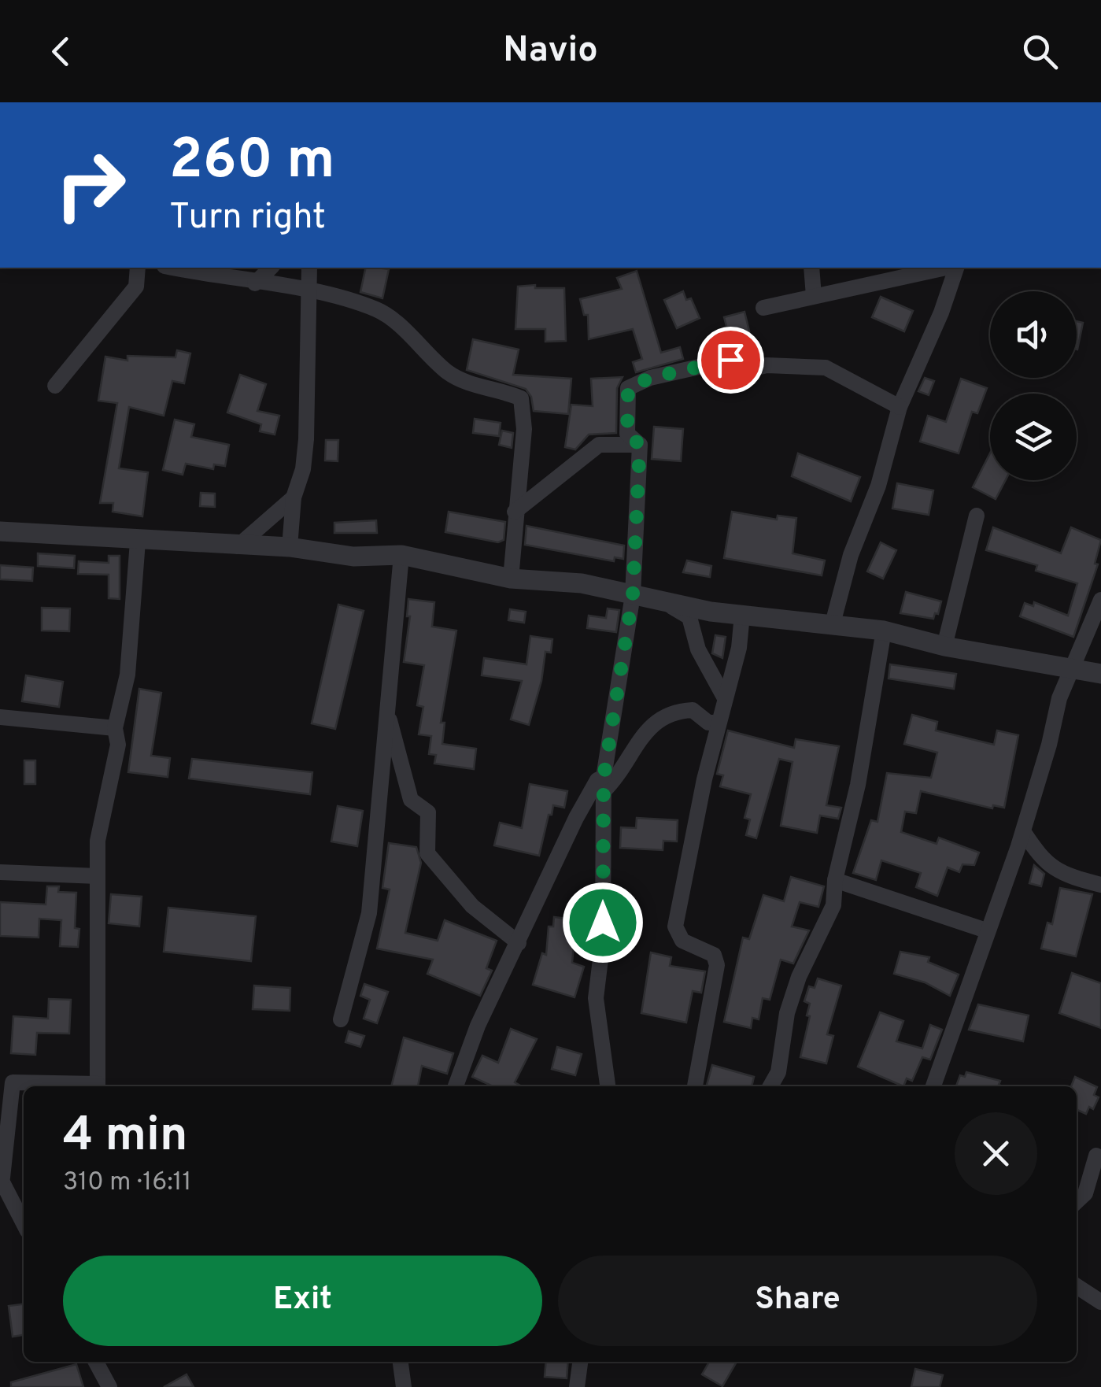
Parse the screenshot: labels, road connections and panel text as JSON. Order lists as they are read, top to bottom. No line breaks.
{"page":{"header":"Navio","turn":["260 m","Turn right"],"heading":["4 min","310 m · 16:11"],"buttons":["Exit","Share"]}}
